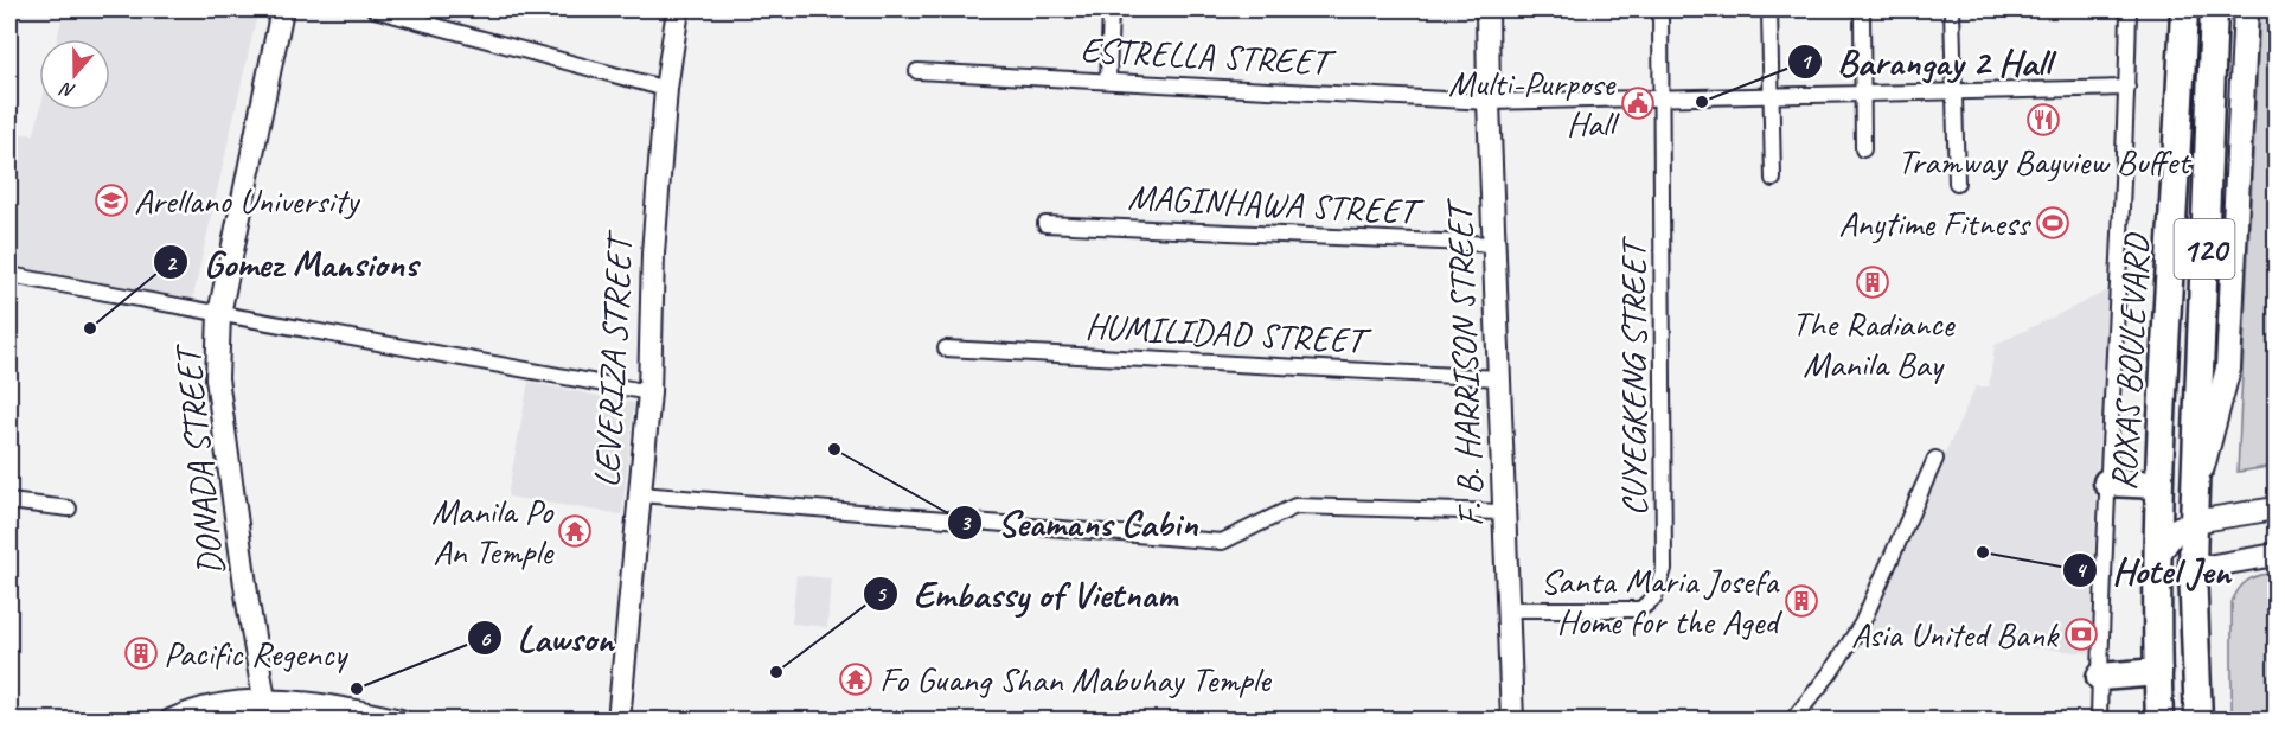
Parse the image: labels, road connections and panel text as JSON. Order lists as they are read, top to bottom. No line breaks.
{"streets":{"highway":["120","ROXAS BOULEVARD"],"street":["ESTRELLA STREET","MAGINHAWA STREET","HUMILIDAD STREET","LEVERIZA STREET","F. B. HARRISON STREET","CUYEGKENG STREET","DONADA STREET"]},"crossings":[["ESTRELLA STREET","F. B. HARRISON STREET"],["ESTRELLA STREET","CUYEGKENG STREET"],["MAGINHAWA STREET","F. B. HARRISON STREET"],["HUMILIDAD STREET","F. B. HARRISON STREET"],["F. B. HARRISON STREET","CUYEGKENG STREET"]],"places":{"other":["Barangay 2 Hall","Gomez Mansions","Seamans Cabin","Hotel Jen","Embassy of Vietnam","Lawson"],"public building":["Multi-Purpose Hall"],"restaurant":["Tramway Bayview Buffet"],"school or university":["Arellano University"],"sports":["Anytime Fitness"],"building":["The Radiance Manila Bay","Santa Maria Josefa Home for the Aged","Pacific Regency"],"temple":["Manila Po An Temple","Fo Guang Shan Mabuhay Temple"],"bank":["Asia United Bank"]},"north":"bottom"}
